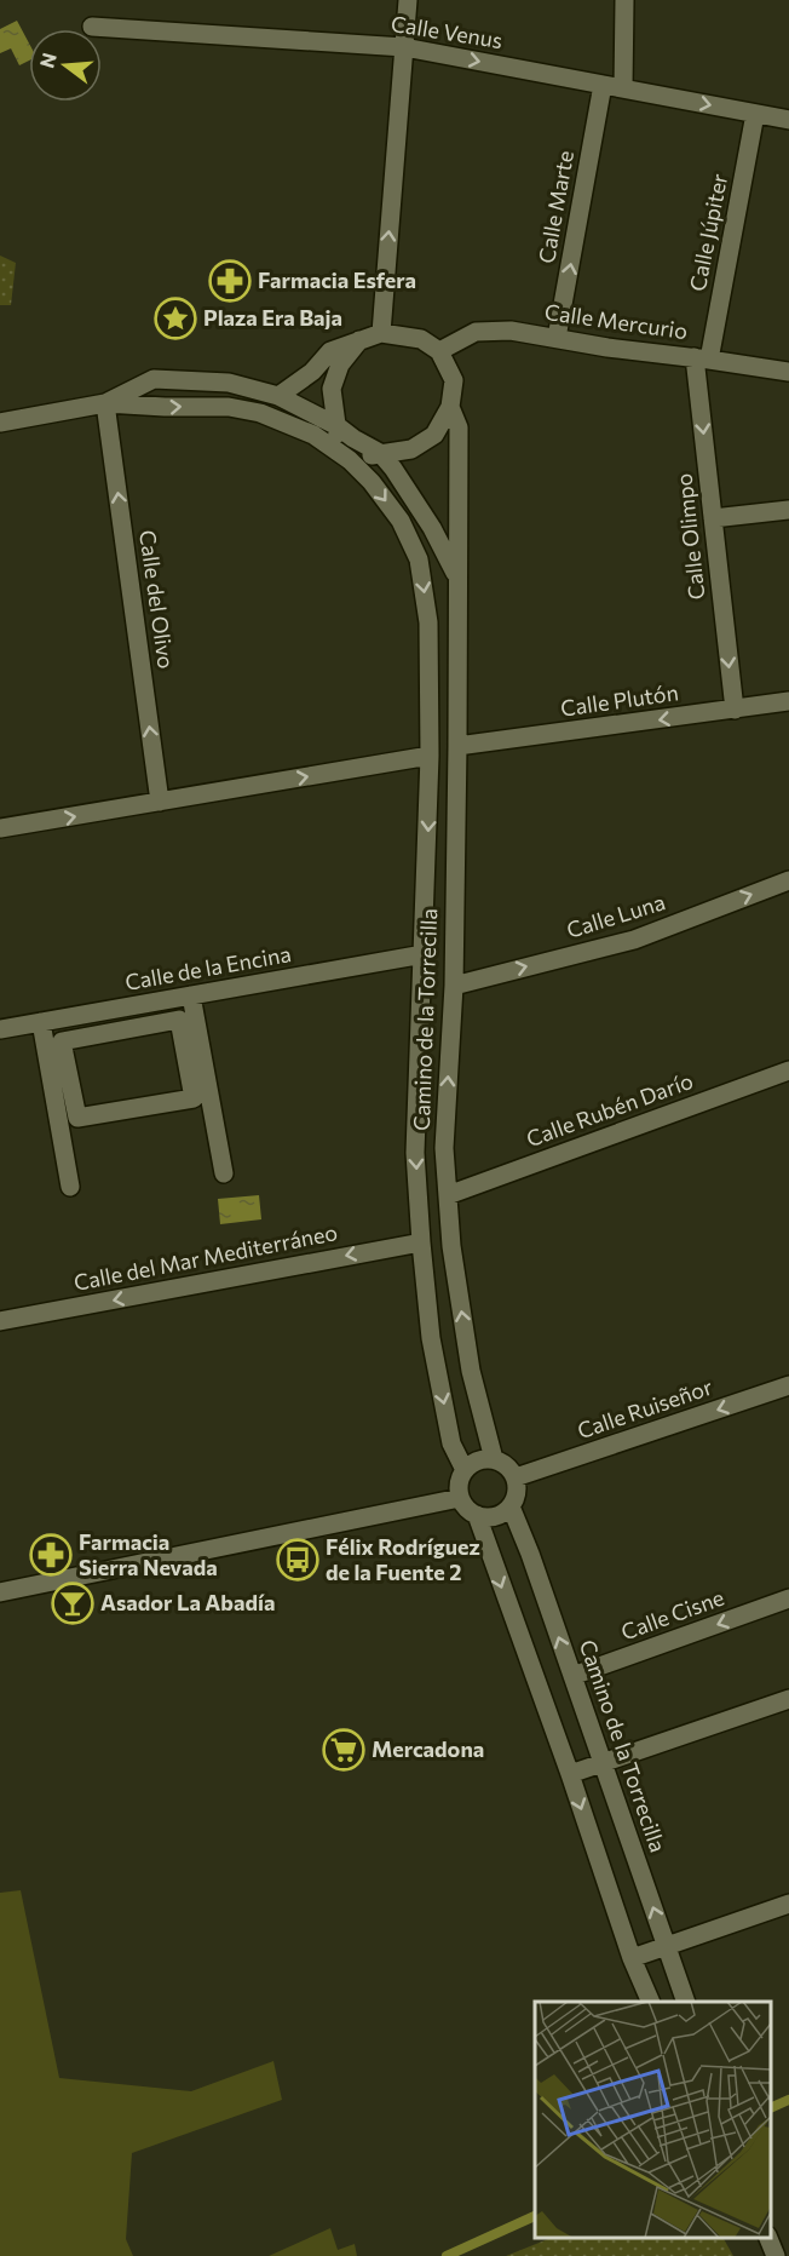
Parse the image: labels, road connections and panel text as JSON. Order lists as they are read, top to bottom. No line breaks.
{"streets":{"street":["Calle Venus","Calle Marte","Calle Júpiter","Calle Mercurio","Calle Olimpo","Calle del Olivo","Calle Plutón","Calle Luna","Calle de la Encina","Camino de la Torrecilla","Calle Rubén Darío","Calle del Mar Mediterráneo","Calle Ruiseñor","Calle Cisne"]},"crossings":[["Calle Venus","Calle Marte"],["Calle Venus","Calle Júpiter"],["Calle Marte","Calle Mercurio"],["Calle Júpiter","Calle Mercurio"],["Calle Júpiter","Calle Olimpo"],["Calle Mercurio","Calle Olimpo"],["Calle Mercurio","Camino de la Torrecilla"],["Calle Olimpo","Calle Plutón"],["Calle del Olivo","Camino de la Torrecilla"],["Calle Plutón","Camino de la Torrecilla"],["Calle Luna","Camino de la Torrecilla"],["Calle de la Encina","Camino de la Torrecilla"],["Camino de la Torrecilla","Calle Rubén Darío"],["Camino de la Torrecilla","Calle del Mar Mediterráneo"],["Camino de la Torrecilla","Calle Ruiseñor"],["Camino de la Torrecilla","Calle Cisne"]],"one_way":["Calle Venus","Calle Marte","Calle Olimpo","Calle del Olivo","Calle Plutón","Calle Luna","Calle del Mar Mediterráneo","Calle Ruiseñor"],"places":{"pharmacy":["Farmacia Esfera","Farmacia Sierra Nevada"],"place":["Plaza Era Baja"],"bus stop":["Félix Rodríguez de la Fuente 2"],"bar":["Asador La Abadía"],"supermarket":["Mercadona"]},"north":"left"}
